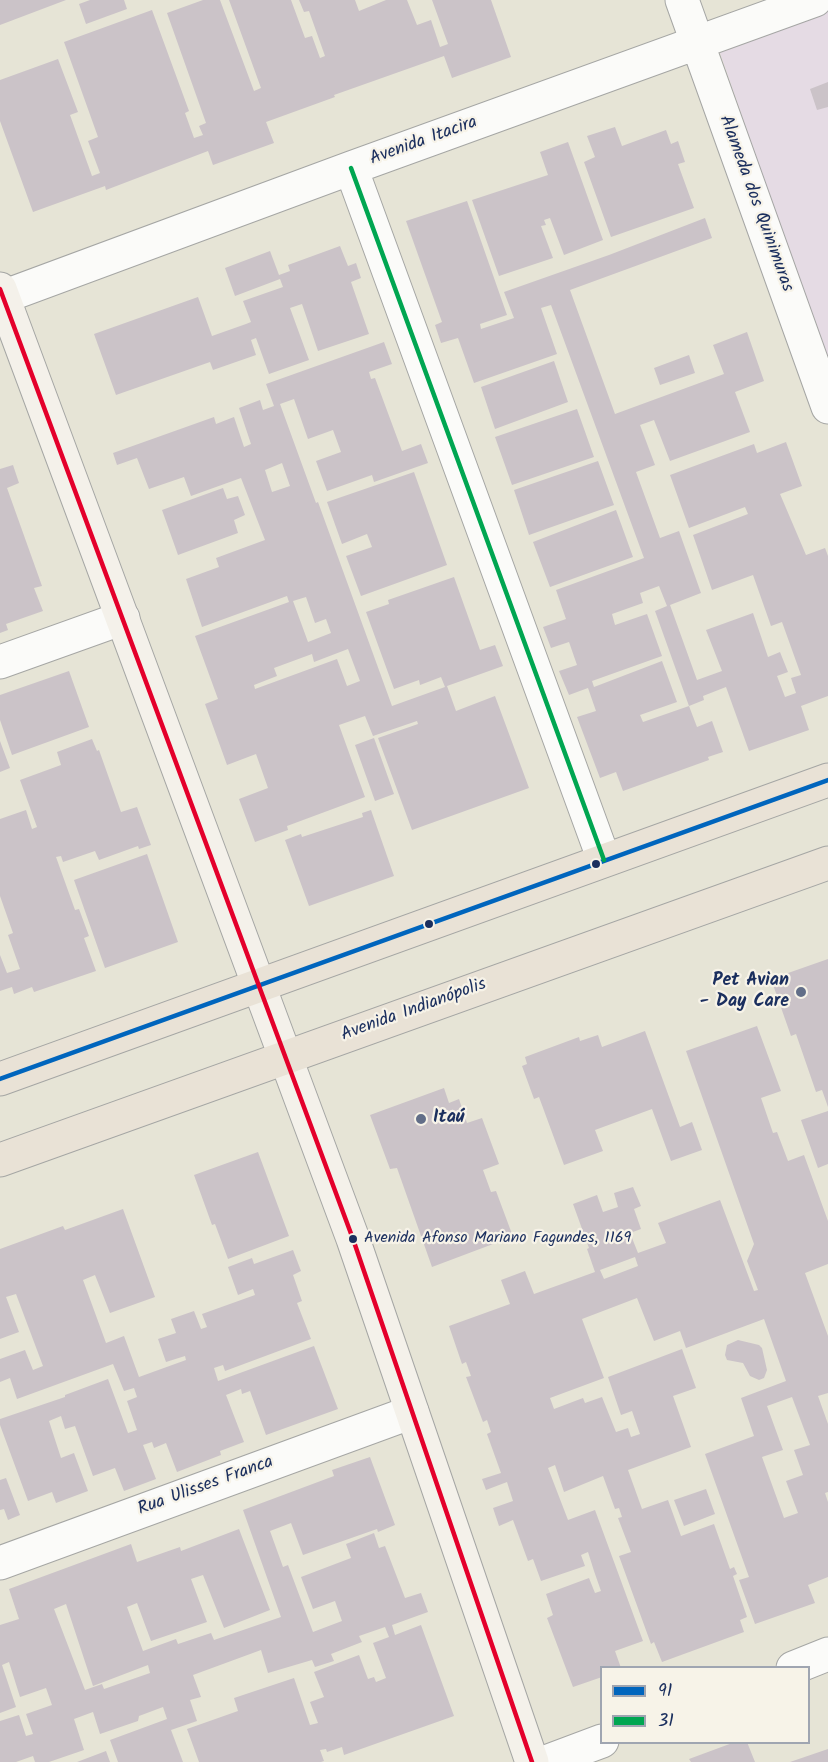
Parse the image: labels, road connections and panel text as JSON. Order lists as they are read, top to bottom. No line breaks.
{"streets":{"main road":["Avenida Indianópolis"],"street":["Avenida Itacira","Alameda dos Quinimuras","Rua Ulisses Franca"]},"crossings":[["Avenida Itacira","Alameda dos Quinimuras"]],"places":["Pet Avian - Day Care","Itaú","Avenida Afonso Mariano Fagundes, 1169"],"lines":["transit line 31","transit line 91"],"legend":["91","31"]}
